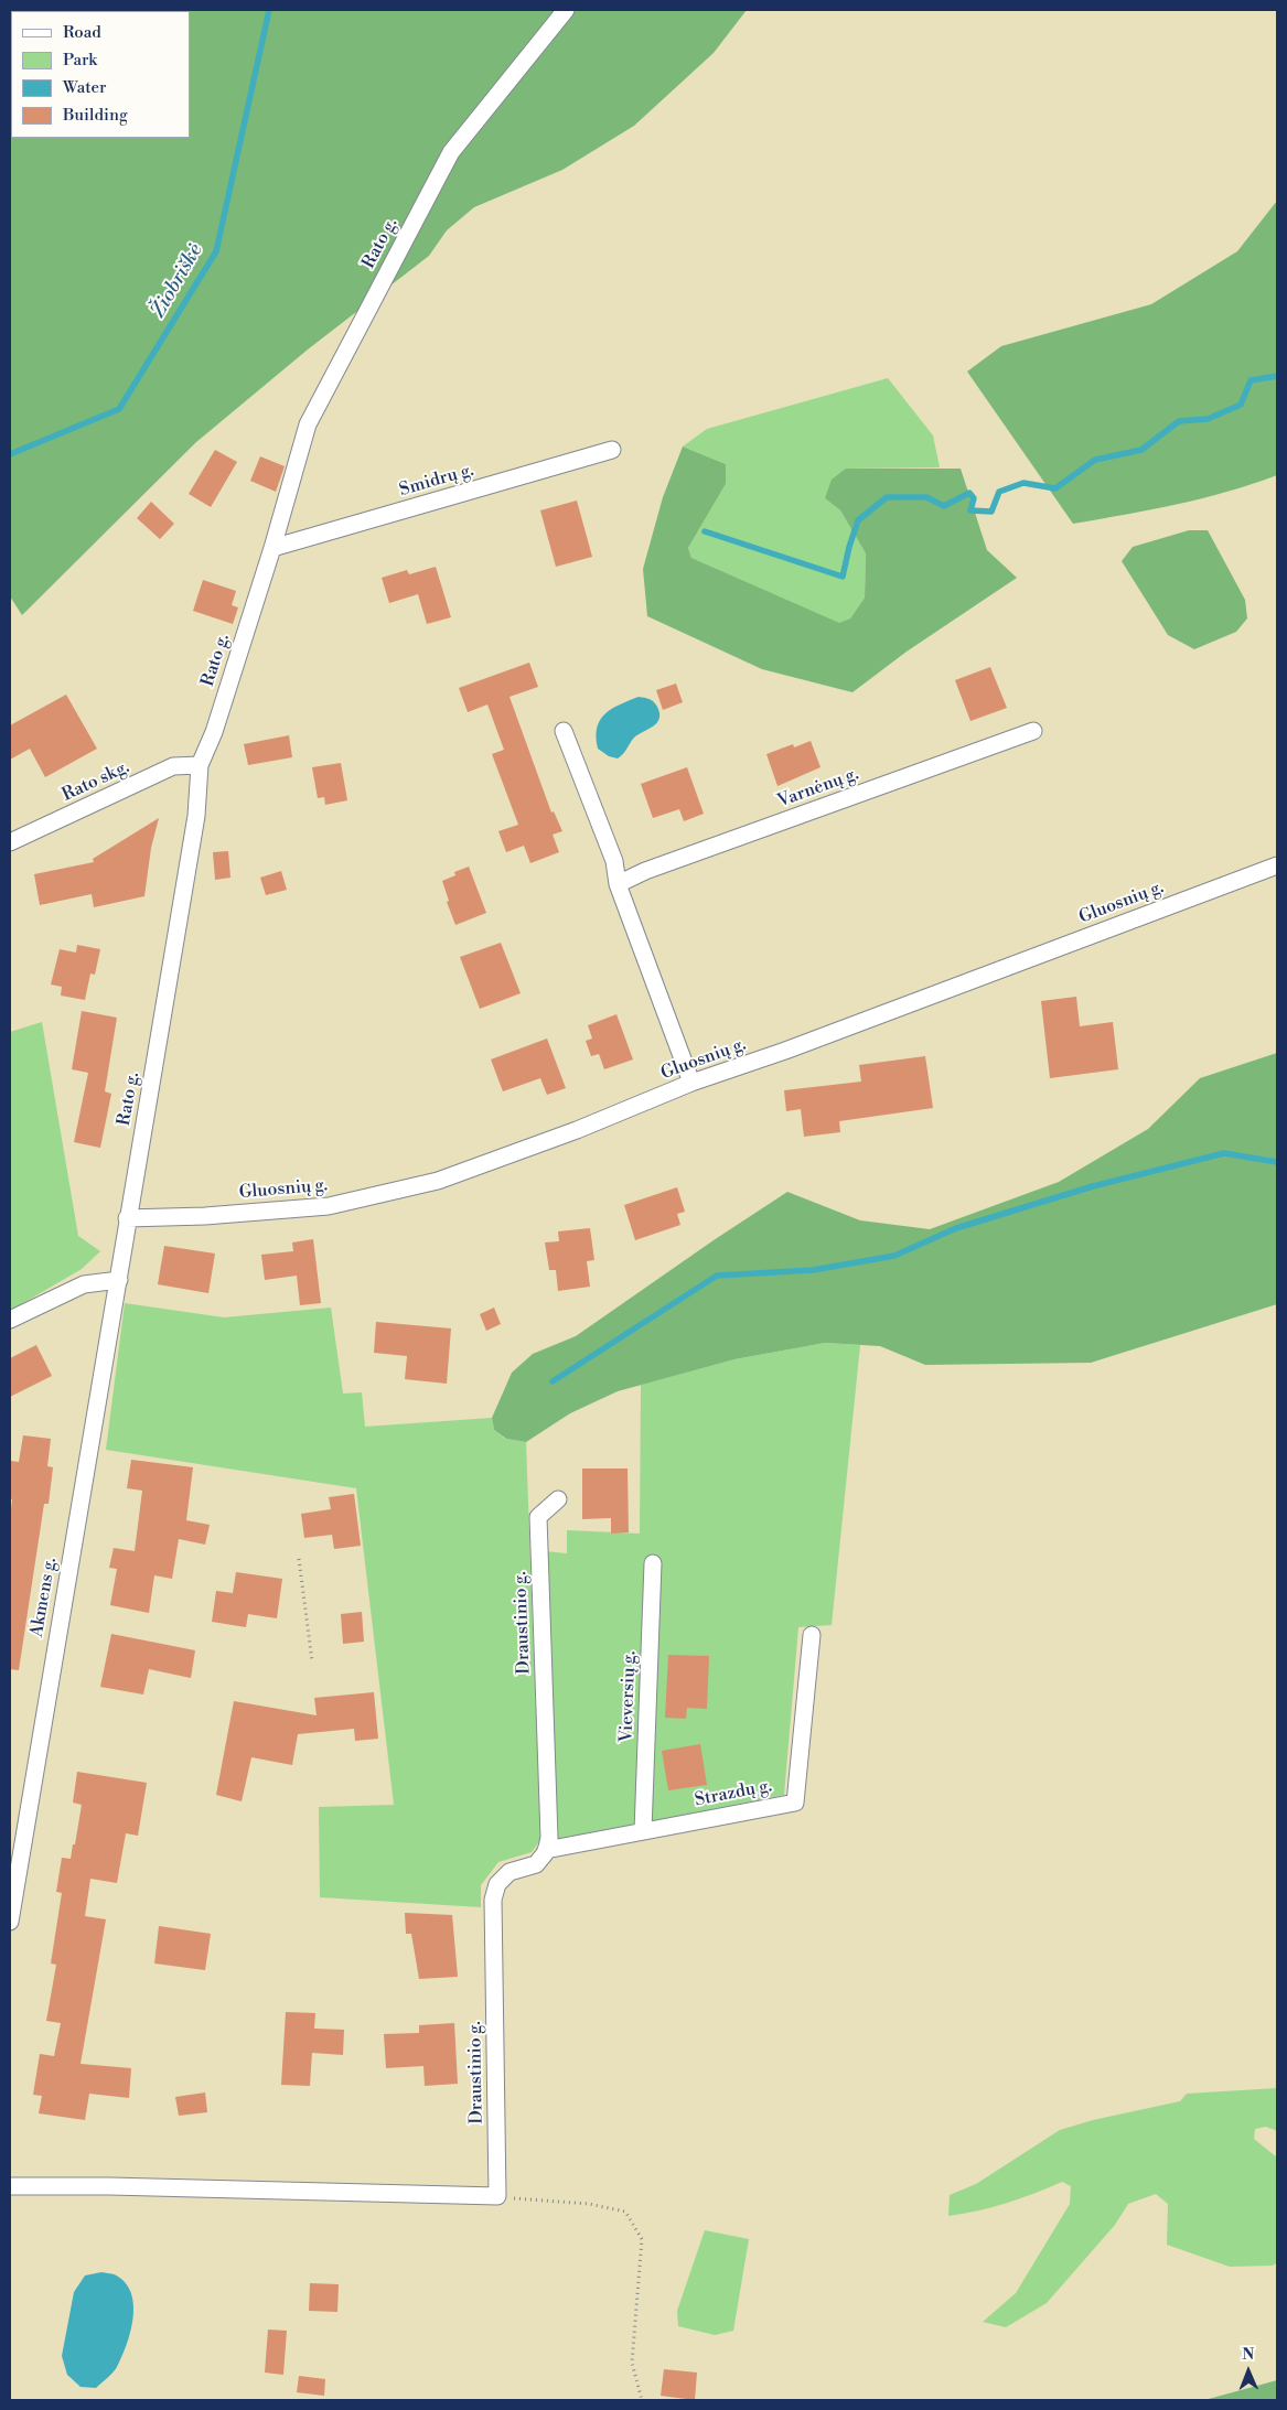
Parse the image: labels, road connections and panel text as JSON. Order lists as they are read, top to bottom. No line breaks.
{"streets":{"street":["Rato g.","Smidrų g.","Rato skg.","Varnėnų g.","Gluosnių g.","Akmens g.","Draustinio g.","Vieversių g.","Strazdų g."]},"crossings":[["Rato g.","Smidrų g."],["Rato g.","Rato skg."],["Rato g.","Gluosnių g."],["Rato g.","Akmens g."],["Draustinio g.","Strazdų g."],["Vieversių g.","Strazdų g."]],"water":["Žiobriškė"],"legend":["Road","Park","Water","Building"],"north":"top"}
